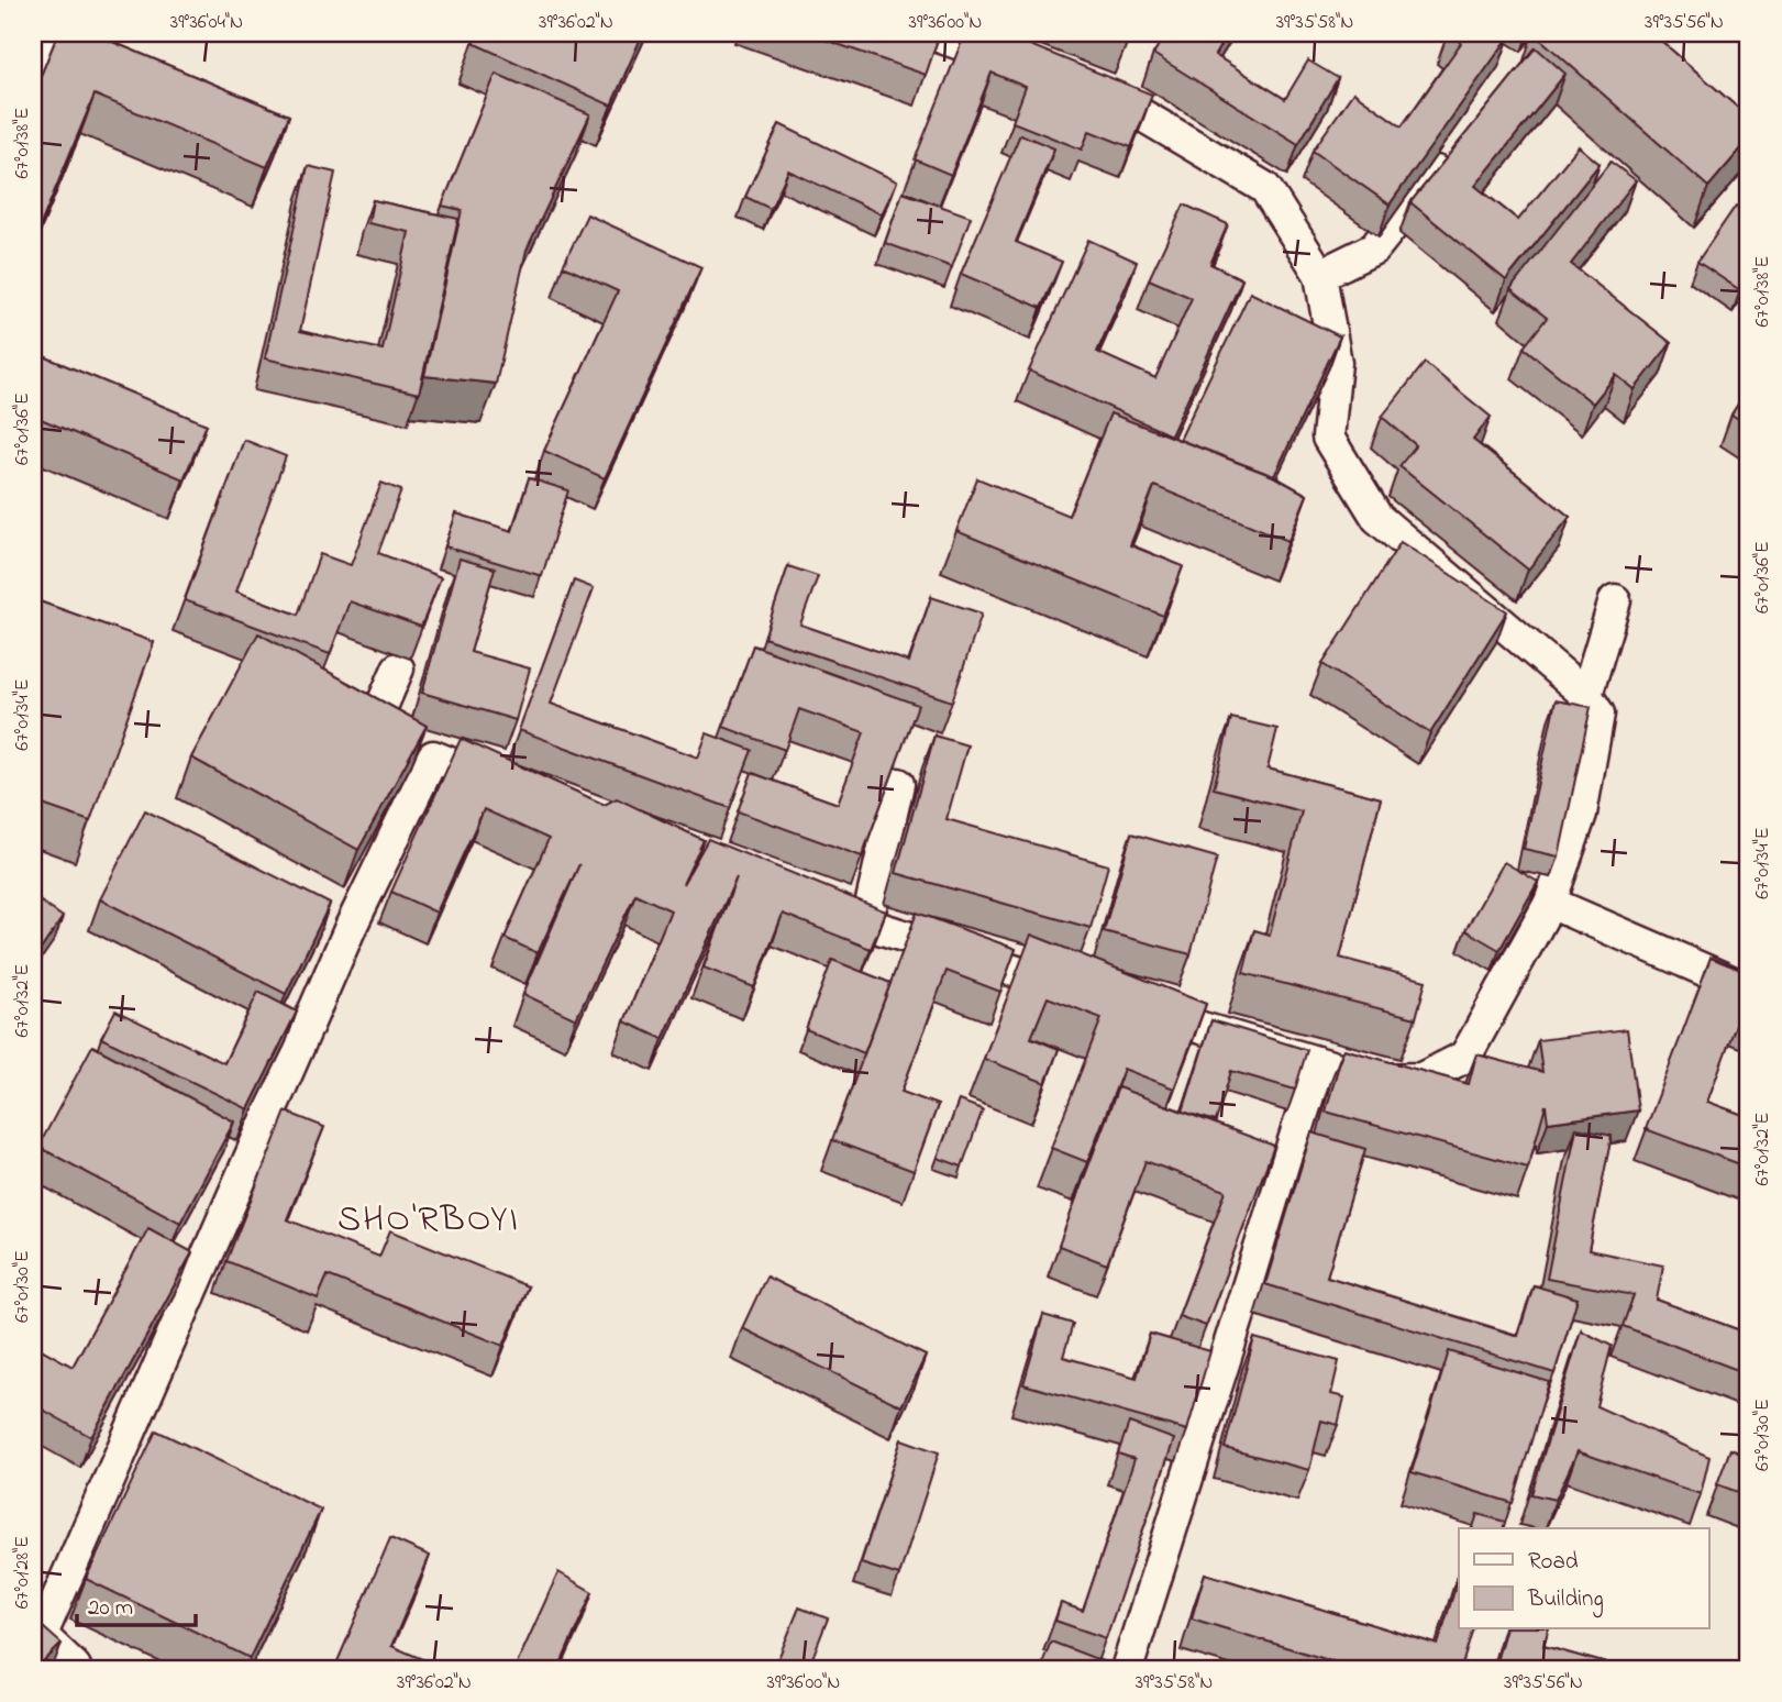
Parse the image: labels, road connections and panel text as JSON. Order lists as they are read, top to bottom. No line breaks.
{"districts":["SHO'RBOYI"],"legend":["Road","Building"],"scale_bar":"20 m","coordinates":["39°36'04\"N","39°36'02\"N","39°36'00\"N","39°35'58\"N","39°35'56\"N","67°01'38\"E","67°01'36\"E","67°01'34\"E","67°01'32\"E","67°01'30\"E","67°01'28\"E"]}
